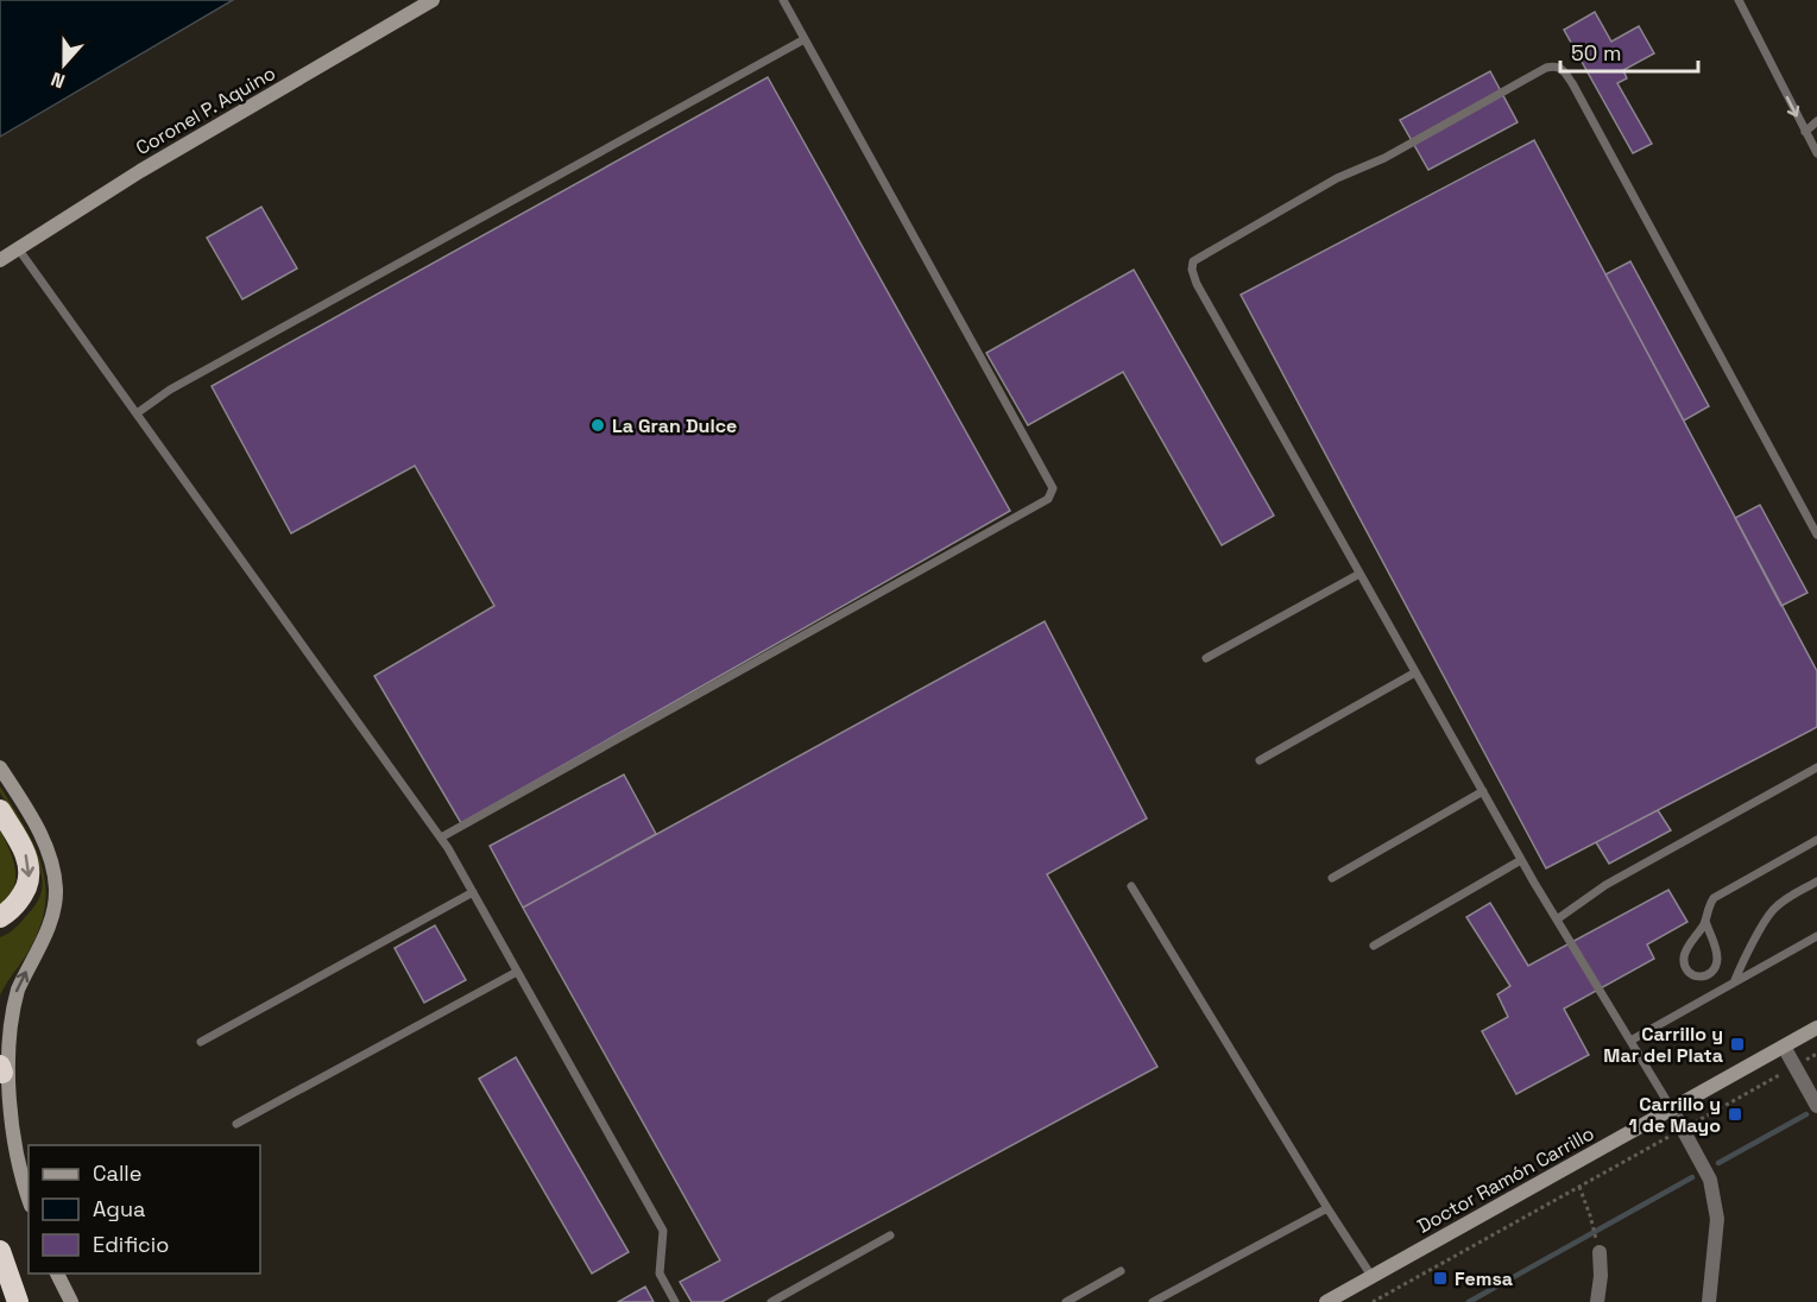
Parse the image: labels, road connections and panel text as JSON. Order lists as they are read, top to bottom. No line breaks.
{"streets":{"street":["Coronel P. Aquino","Doctor Ramón Carrillo"]},"places":{"other":["La Gran Dulce"],"transit":["Carrillo y Mar del Plata","Carrillo y 1 de Mayo","Femsa"]},"legend":["Calle","Agua","Edificio"],"scale_bar":"50 m","north":"bottom"}
